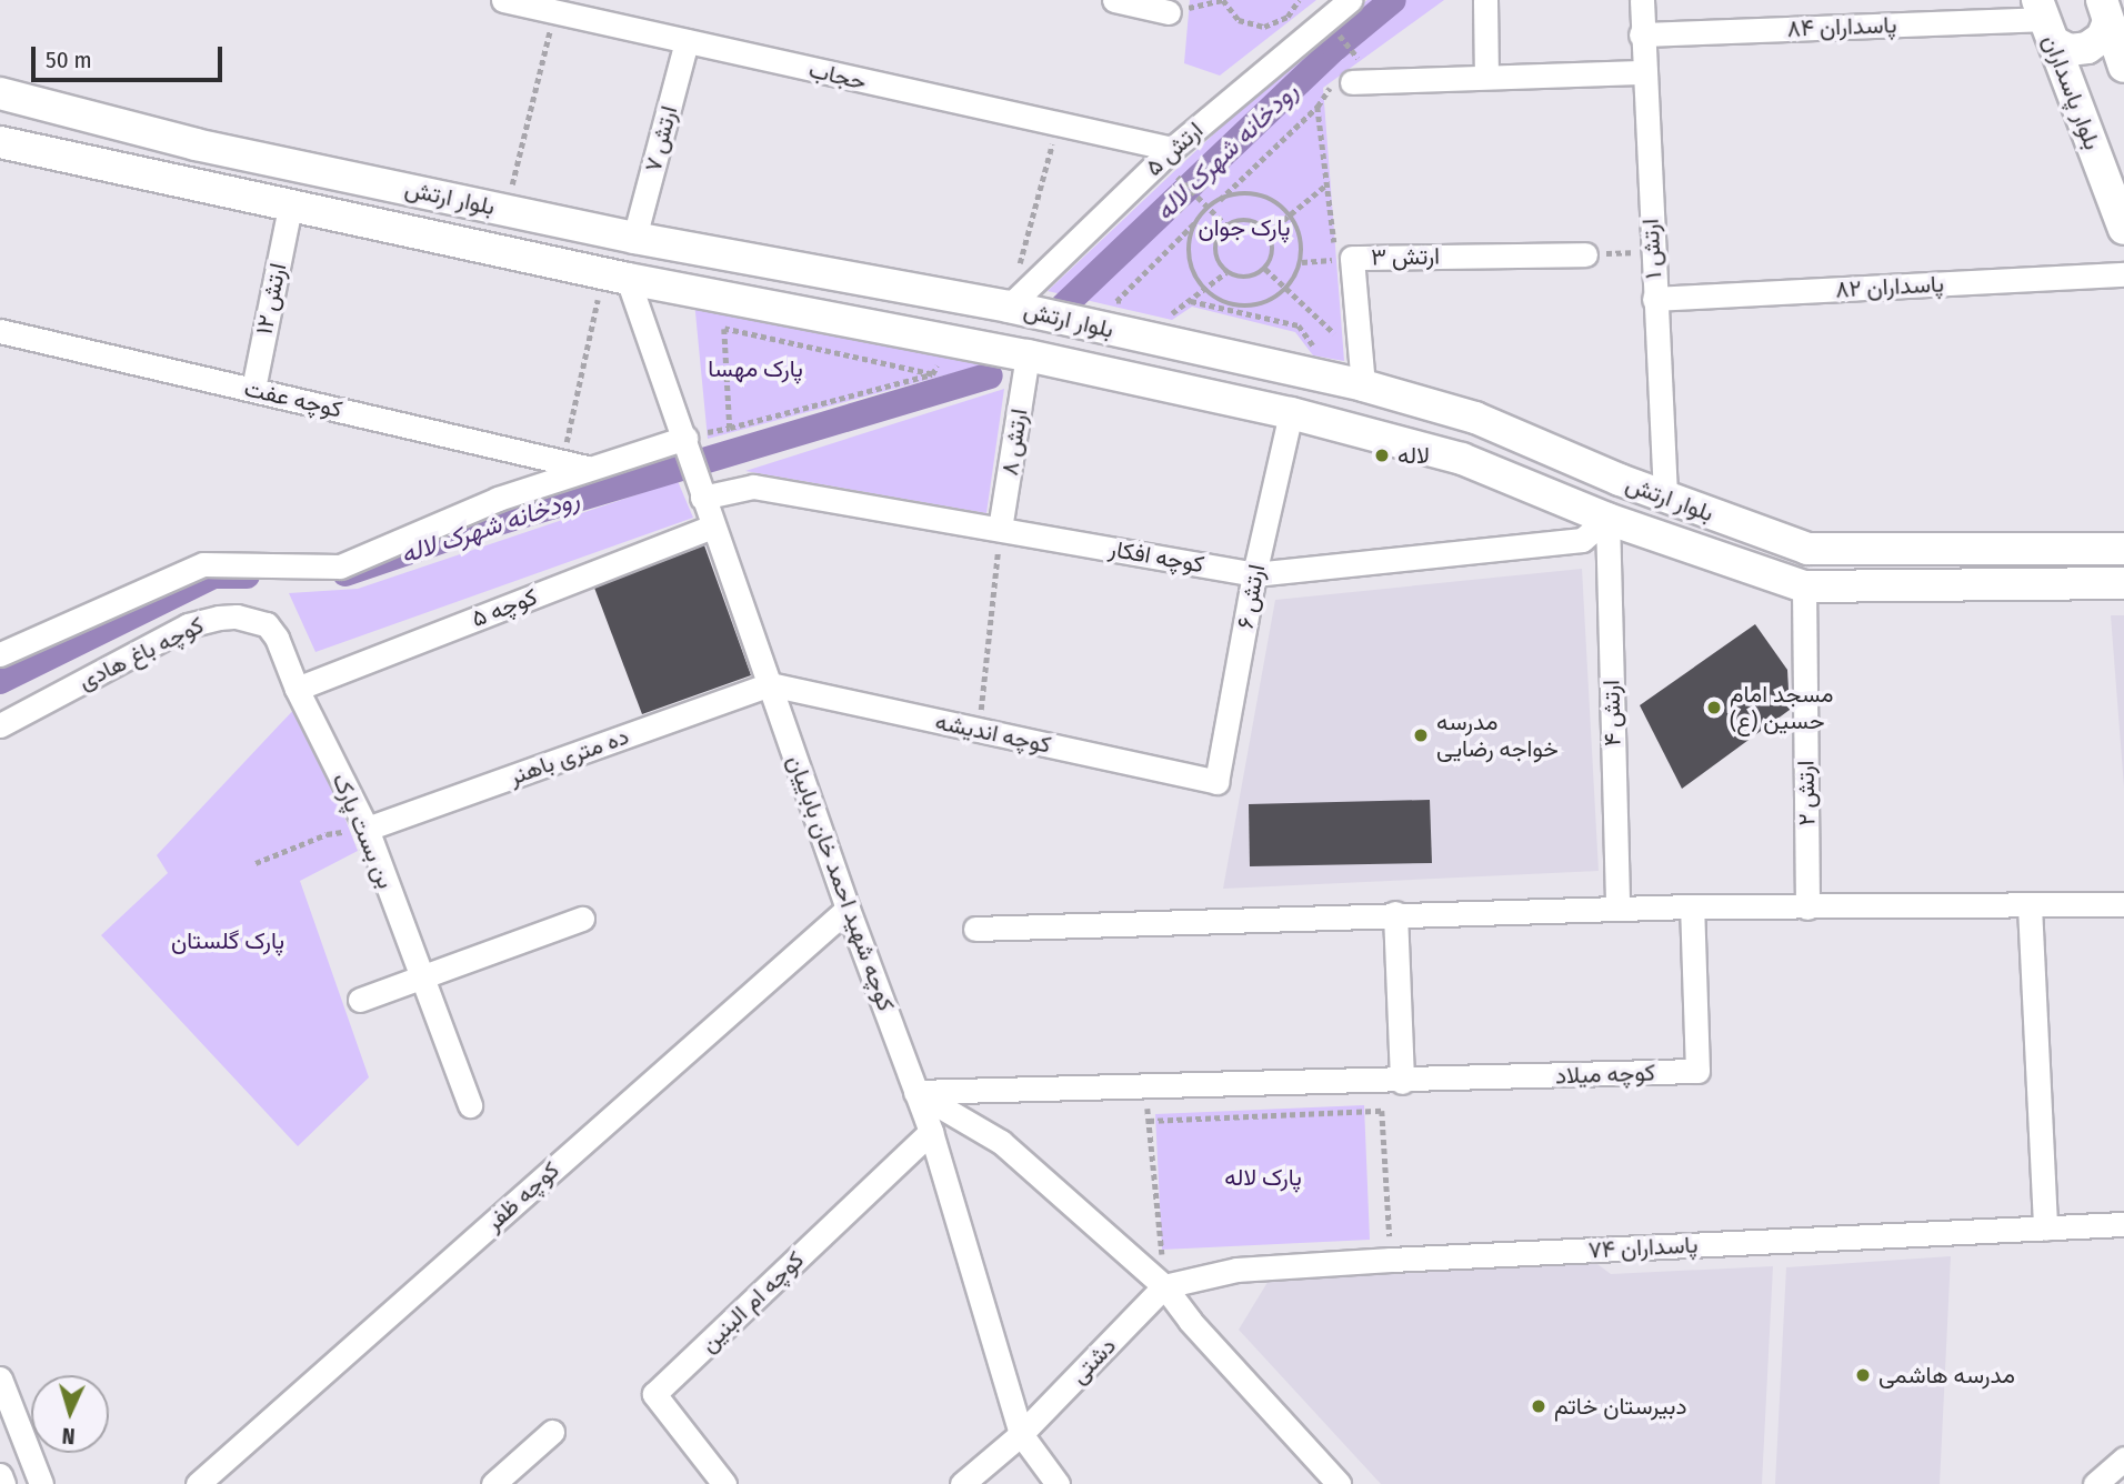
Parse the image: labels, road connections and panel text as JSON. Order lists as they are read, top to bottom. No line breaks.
{"streets":{"street":["پاسداران ۸۴","حجاب","بلوار پاسداران","ارتش ۷","ارتش ۵","بلوار ارتش","ارتش ۱","ارتش ۳","پاسداران ۸۲","ارتش ۱۲","کوچه عفت","ارتش ۸","کوچه افکار","ارتش ۶","کوچه ۵","کوچه باغ هادی","ارتش ۴","کوچه اندیشه","ده متری باهنر","ارتش ۲","بن بست پارک","کوچه شهید احمد خان باباییان","کوچه میلاد","کوچه ظفر","پاسداران ۷۴","کوچه ام البنین","دشتی"]},"crossings":[["پاسداران ۸۴","بلوار پاسداران"],["پاسداران ۸۴","ارتش ۱"],["حجاب","ارتش ۷"],["حجاب","ارتش ۵"],["ارتش ۷","بلوار ارتش"],["ارتش ۵","بلوار ارتش"],["بلوار ارتش","ارتش ۱"],["بلوار ارتش","ارتش ۳"],["بلوار ارتش","ارتش ۱۲"],["بلوار ارتش","ارتش ۸"],["بلوار ارتش","کوچه افکار"],["بلوار ارتش","ارتش ۶"],["بلوار ارتش","ارتش ۴"],["بلوار ارتش","ارتش ۲"],["بلوار ارتش","کوچه شهید احمد خان باباییان"],["ارتش ۱","پاسداران ۸۲"],["ارتش ۱۲","کوچه عفت"],["ارتش ۸","کوچه افکار"],["کوچه افکار","ارتش ۶"],["کوچه افکار","ارتش ۴"],["کوچه افکار","کوچه شهید احمد خان باباییان"],["ارتش ۶","کوچه اندیشه"],["کوچه ۵","کوچه باغ هادی"],["کوچه ۵","بن بست پارک"],["کوچه ۵","کوچه شهید احمد خان باباییان"],["کوچه باغ هادی","بن بست پارک"],["کوچه اندیشه","ده متری باهنر"],["کوچه اندیشه","کوچه شهید احمد خان باباییان"],["ده متری باهنر","بن بست پارک"],["ده متری باهنر","کوچه شهید احمد خان باباییان"],["کوچه شهید احمد خان باباییان","کوچه میلاد"],["کوچه شهید احمد خان باباییان","کوچه ظفر"],["کوچه شهید احمد خان باباییان","کوچه ام البنین"],["کوچه شهید احمد خان باباییان","دشتی"],["پاسداران ۷۴","دشتی"]],"water":["رودخانه شهرک لاله"],"parks":["پارک جوان","پارک مهسا","پارک گلستان","پارک لاله"],"places":["لاله","مسجد امام حسین (ع)","مدرسه خواجه رضایی","مدرسه هاشمی","دبیرستان خاتم"],"scale_bar":"50 m","north":"bottom"}
